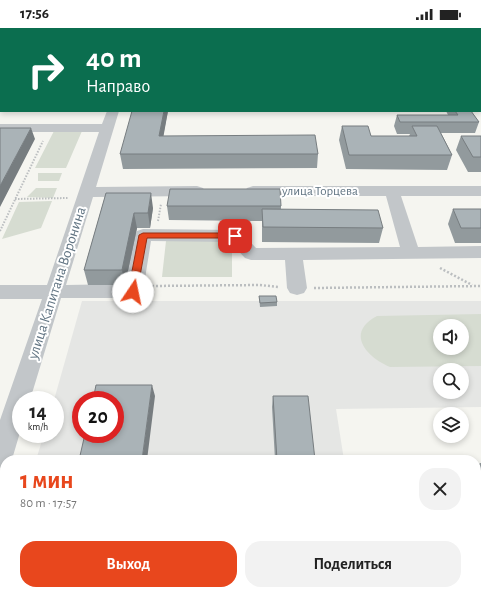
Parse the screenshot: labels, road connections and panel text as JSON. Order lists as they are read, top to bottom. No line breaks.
{"streets":{"street":["улица Торцева","улица Капитана Воронина"]},"page":{"status":"17:56","turn":["40 m","Направо"],"speed":"14 km/h","limit":"20","heading":["1 мин","80 m · 17:57"],"buttons":["Выход","Поделиться"]}}
